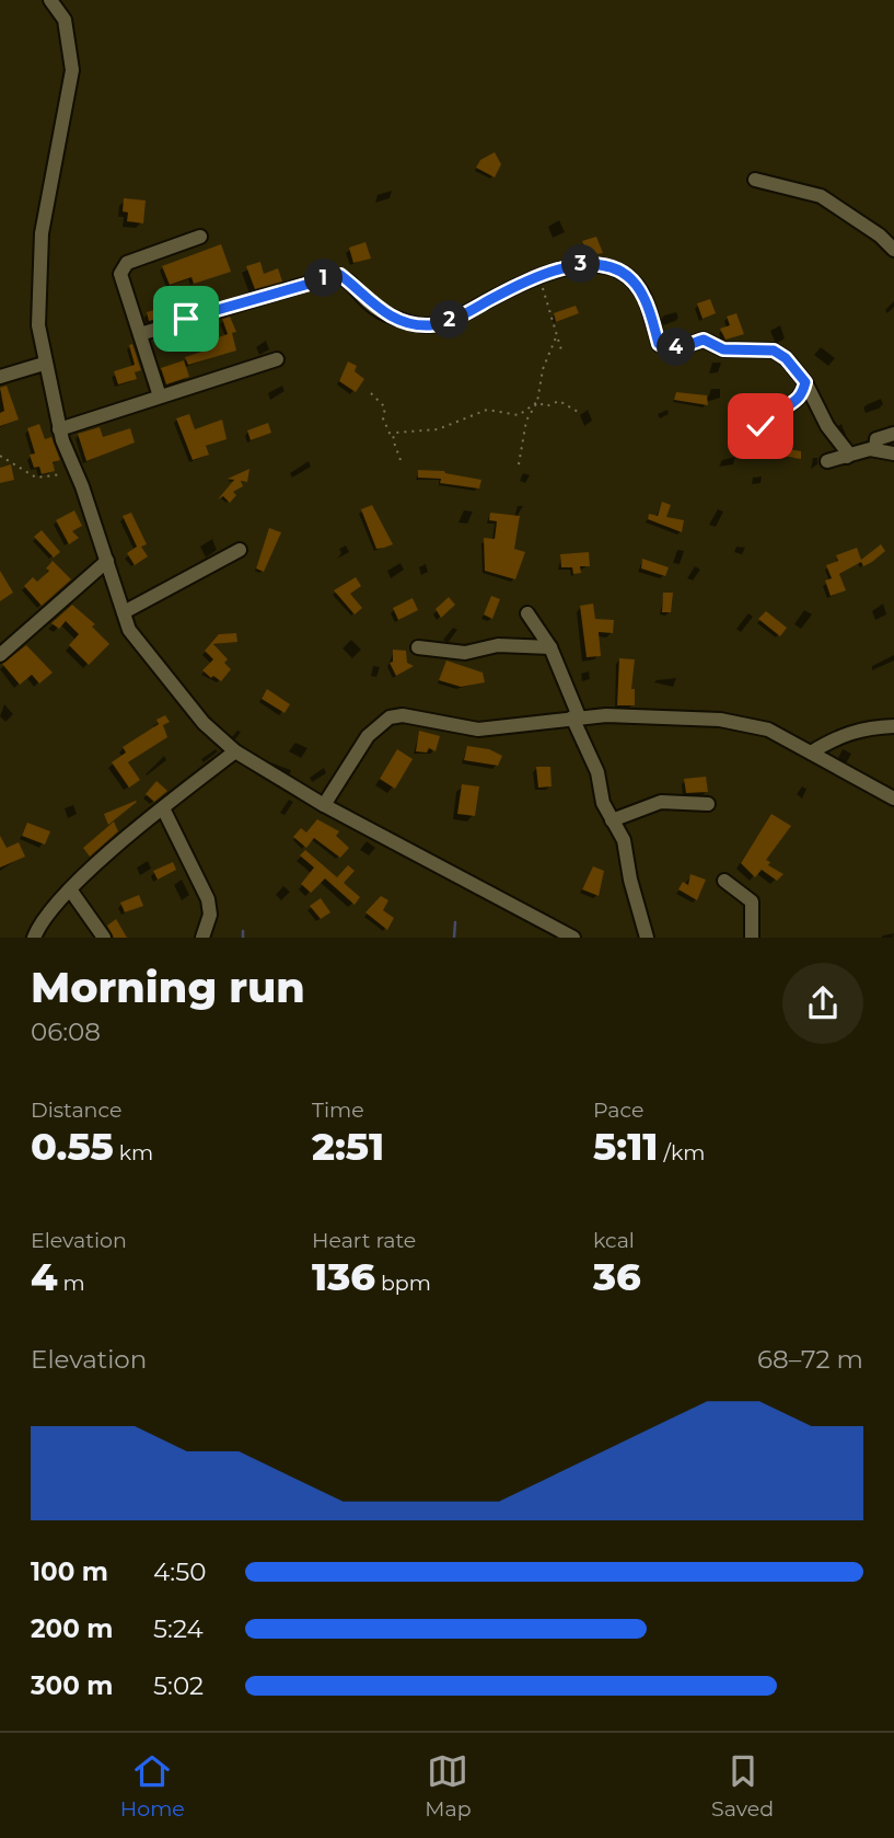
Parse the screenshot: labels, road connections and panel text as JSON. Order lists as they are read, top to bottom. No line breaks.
{"page":{"pins":["3","1","2","4"],"heading":["Morning run","06:08"],"stats":[["Distance","0.55 km"],["Time","2:51"],["Pace","5:11 /km"],["Elevation","4 m"],["Heart rate","136 bpm"],["kcal","36"]],"chart":["Elevation","68–72 m"],"list":[{"name":"100 m","note":"4:50"},{"name":"200 m","note":"5:24"},{"name":"300 m","note":"5:02"}],"tabs":["Home","Map","Saved"]}}
